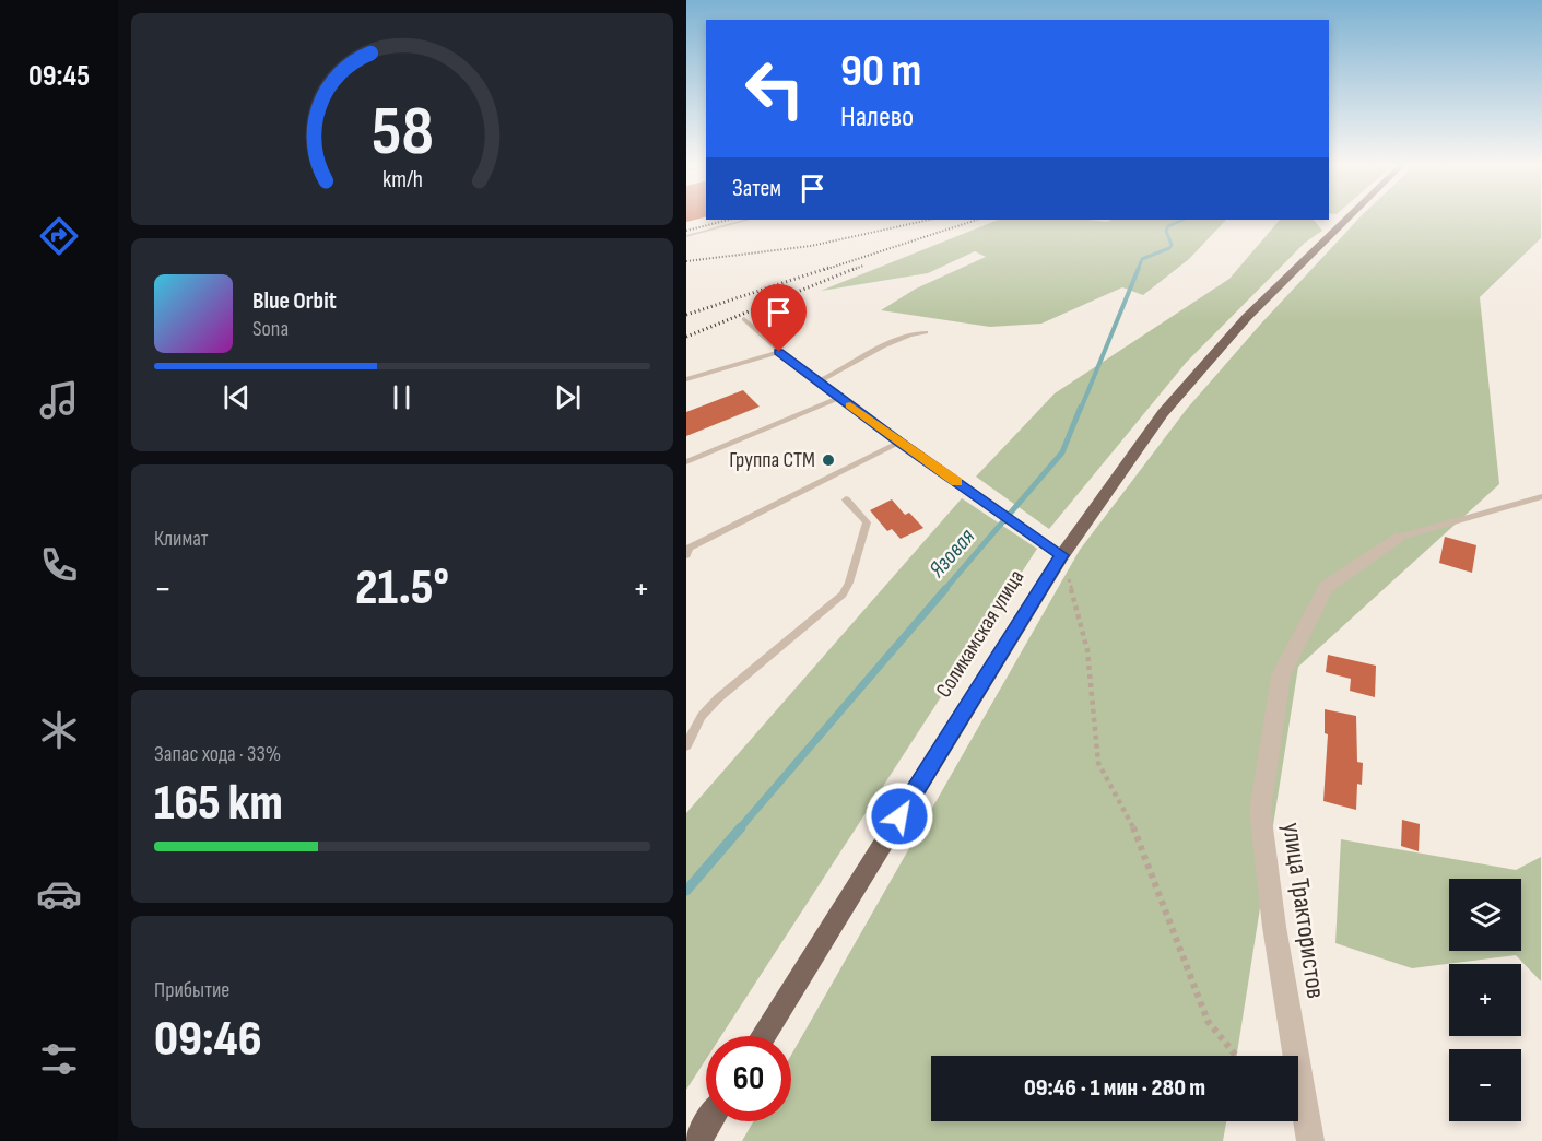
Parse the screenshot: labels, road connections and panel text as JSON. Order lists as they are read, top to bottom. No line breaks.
{"streets":{"main road":["Соликамская улица"],"street":["улица Трактористов"]},"water":["Язовая"],"places":["Группа СТМ"],"page":{"tabs":"09:45","turn":["90 m","Налево"],"then":"Затем","song":["Blue Orbit","Sona"],"tile":["Климат",["Запас хода · 33%","165 km"],["Прибытие","09:46"]],"heat":["−","21.5°","+"],"map_buttons":["+","−"],"limit":"60","trip":"09:46 · 1 мин · 280 m","gauge":["58","km/h"]}}
